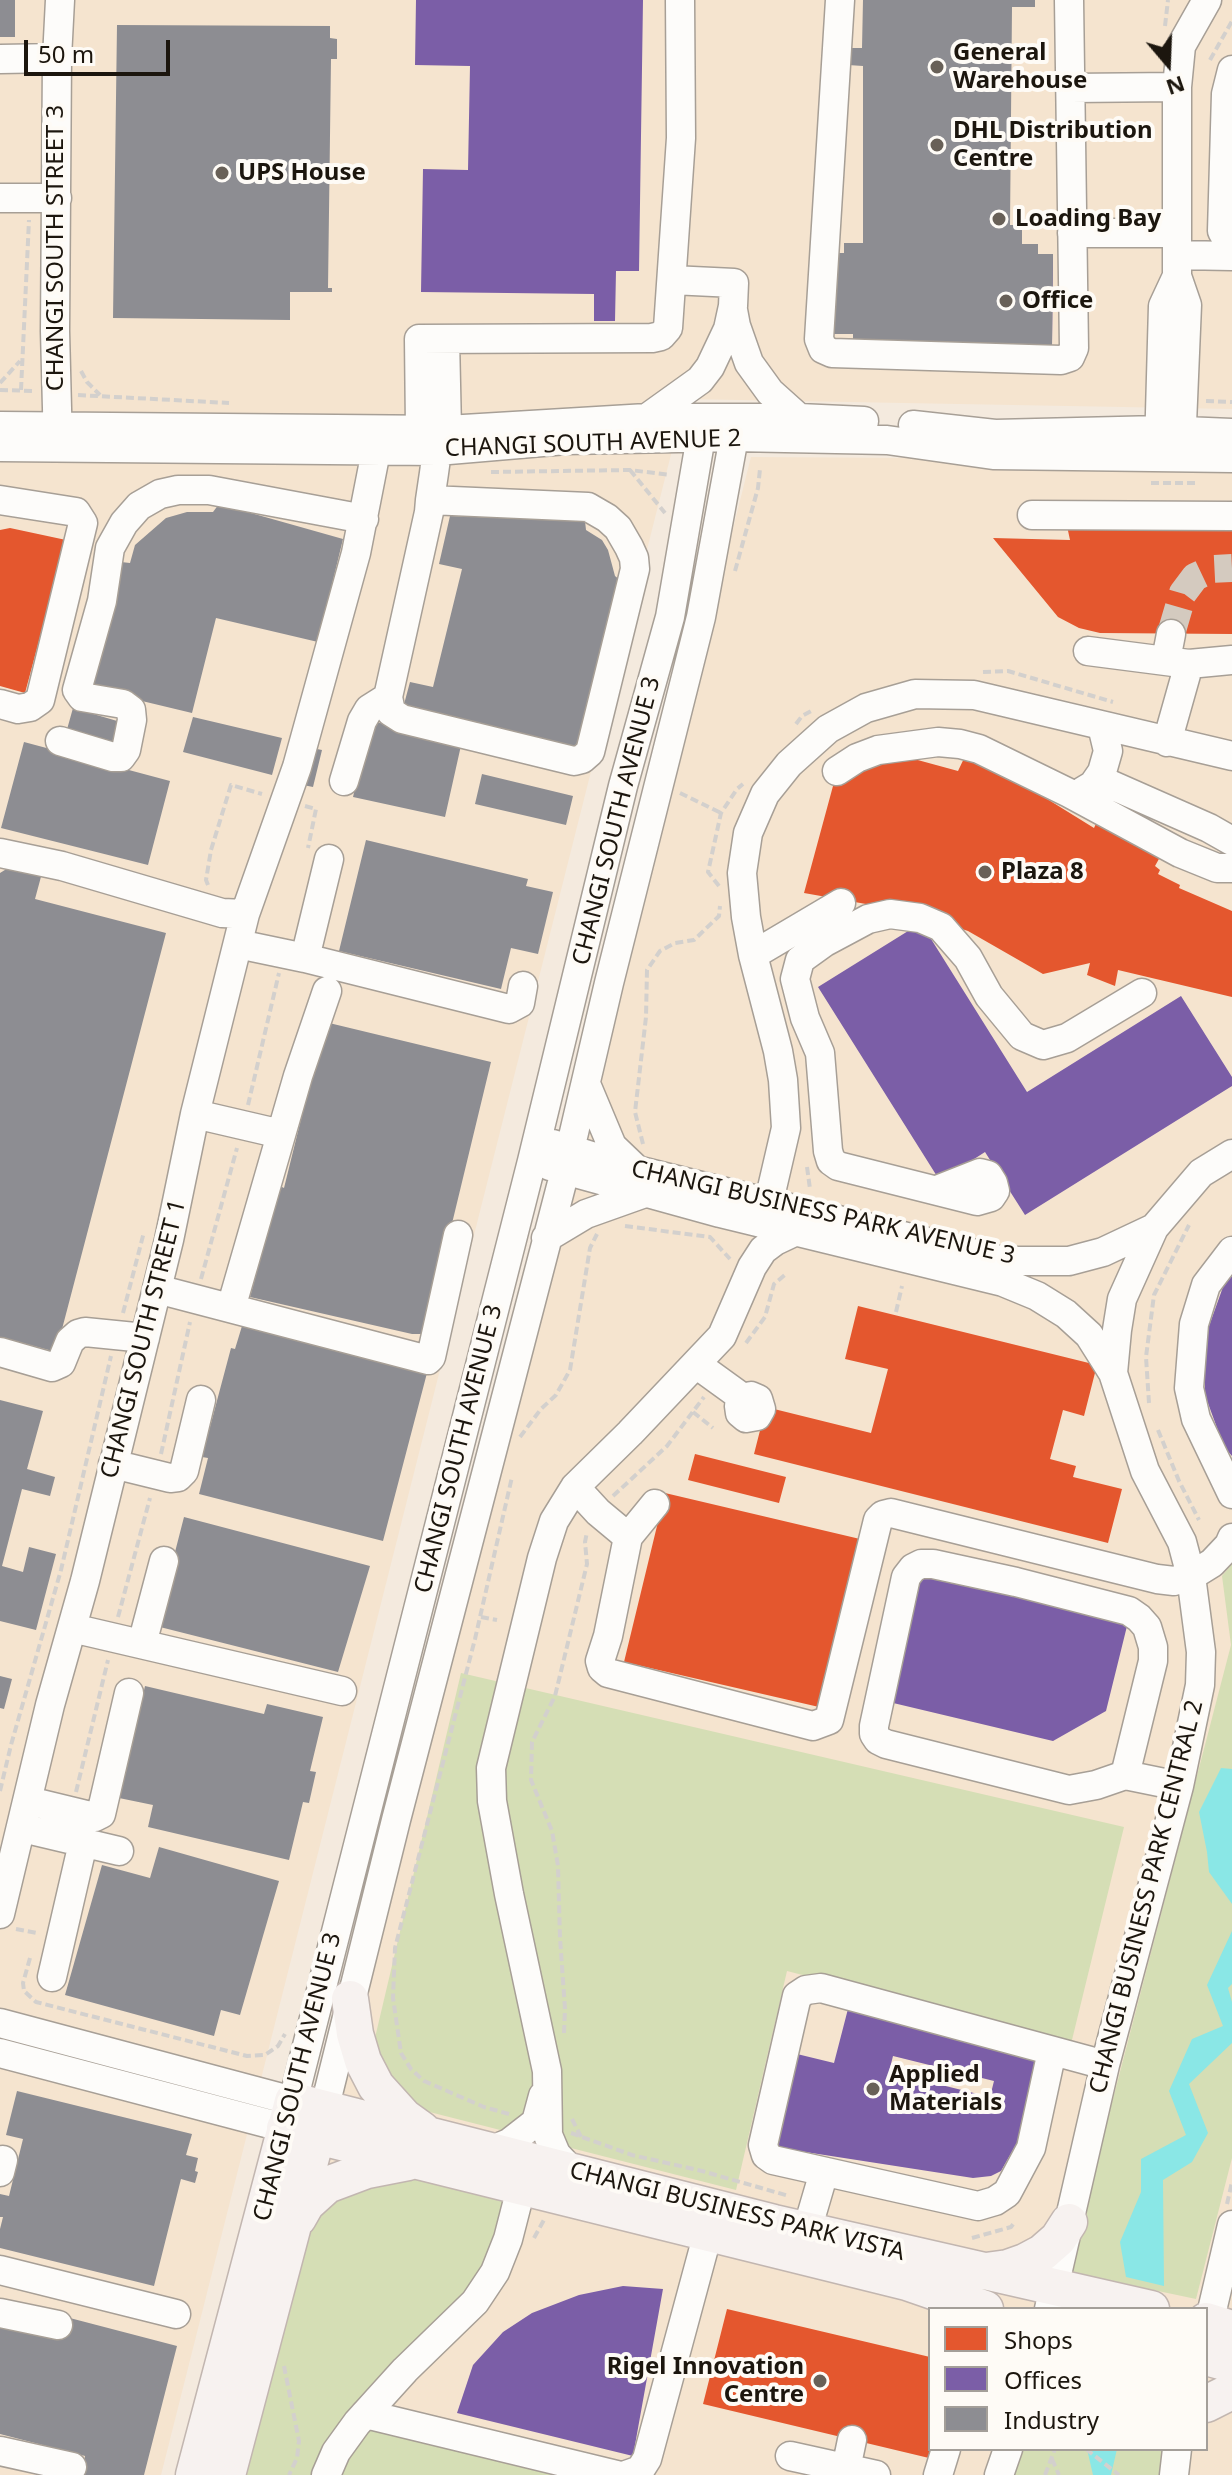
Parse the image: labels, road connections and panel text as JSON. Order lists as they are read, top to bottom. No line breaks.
{"streets":{"main road":["CHANGI SOUTH AVENUE 3","CHANGI BUSINESS PARK VISTA"],"street":["CHANGI SOUTH STREET 3","CHANGI SOUTH AVENUE 2","CHANGI BUSINESS PARK AVENUE 3","CHANGI SOUTH STREET 1","CHANGI BUSINESS PARK CENTRAL 2"]},"crossings":[["CHANGI SOUTH STREET 3","CHANGI SOUTH AVENUE 2"],["CHANGI SOUTH AVENUE 2","CHANGI SOUTH AVENUE 3"],["CHANGI SOUTH AVENUE 2","CHANGI SOUTH STREET 1"],["CHANGI SOUTH AVENUE 3","CHANGI BUSINESS PARK AVENUE 3"],["CHANGI SOUTH AVENUE 3","CHANGI BUSINESS PARK VISTA"],["CHANGI BUSINESS PARK AVENUE 3","CHANGI BUSINESS PARK CENTRAL 2"],["CHANGI BUSINESS PARK CENTRAL 2","CHANGI BUSINESS PARK VISTA"]],"places":["General Warehouse","DHL Distribution Centre","UPS House","Loading Bay","Office","Plaza 8","Applied Materials","Rigel Innovation Centre"],"legend":["Shops","Offices","Industry"],"scale_bar":"50 m","north":"bottom"}
